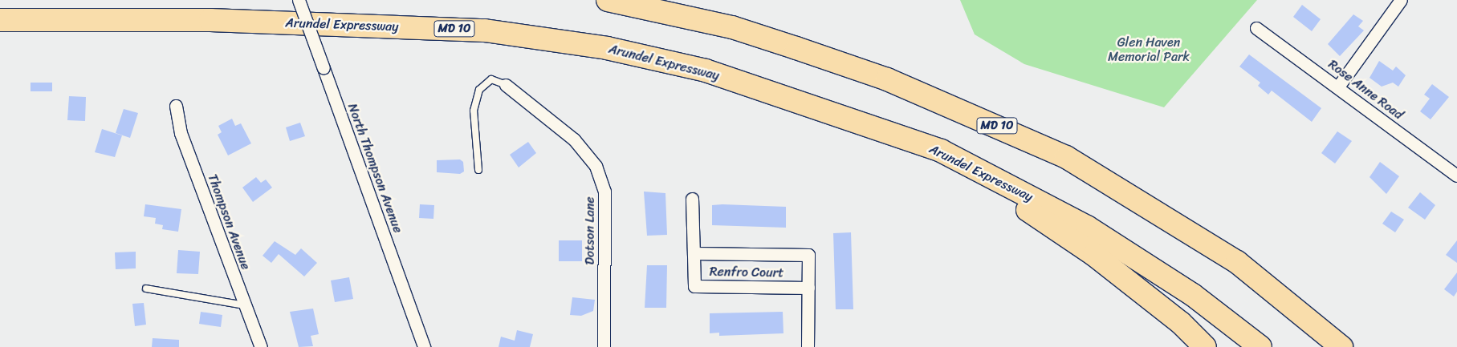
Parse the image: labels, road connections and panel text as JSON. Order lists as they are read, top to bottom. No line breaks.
{"streets":{"highway":["Arundel Expressway","MD 10"],"street":["Rose Anne Road","North Thompson Avenue","Thompson Avenue","Dotson Lane","Renfro Court"]},"parks":["Glen Haven Memorial Park"]}
